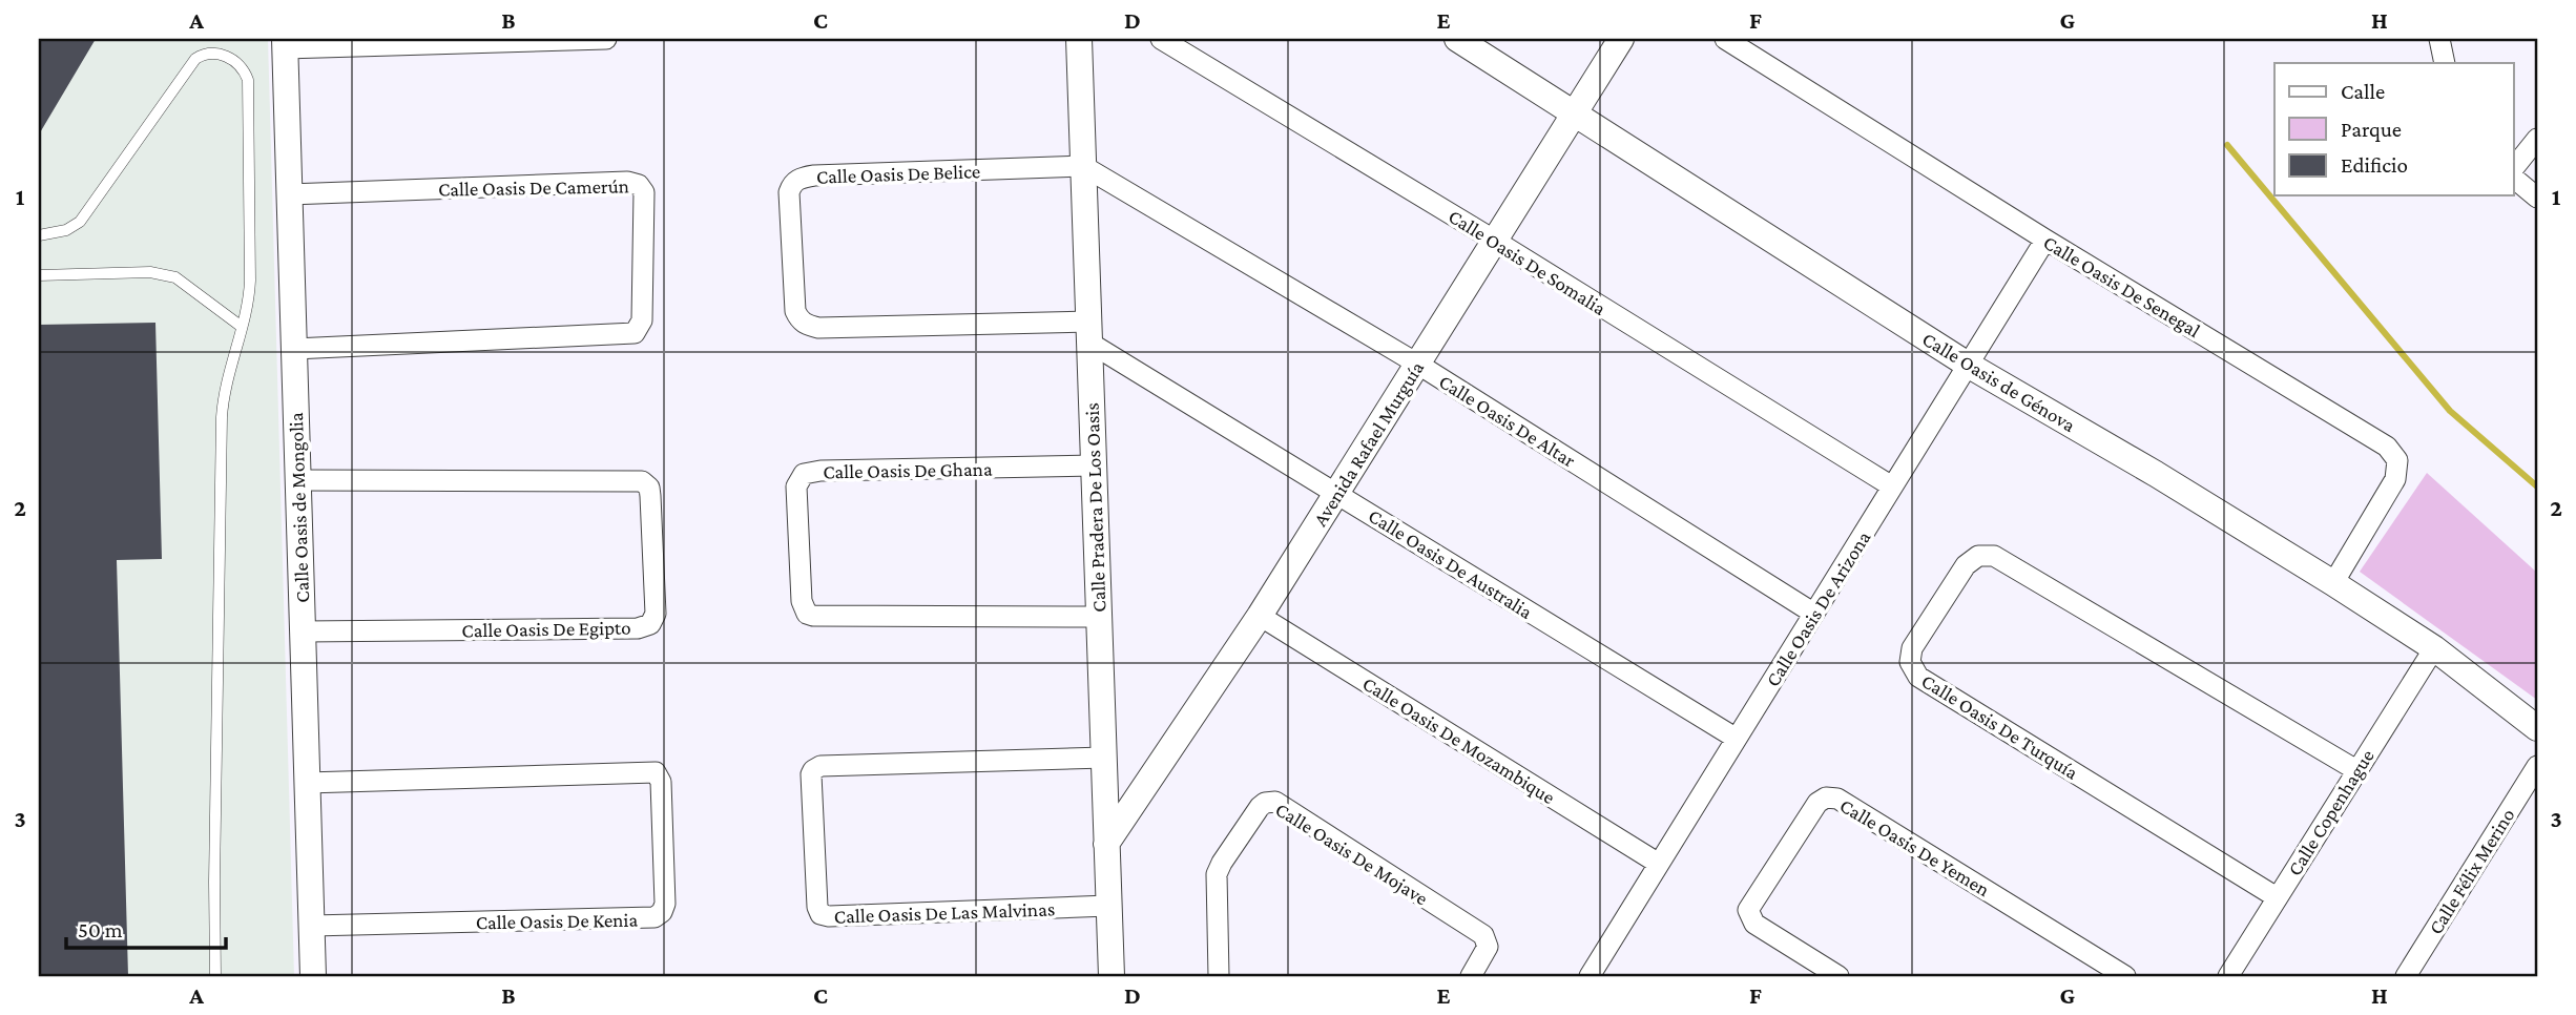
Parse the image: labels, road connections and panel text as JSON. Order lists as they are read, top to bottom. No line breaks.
{"streets":{"street":["Calle Oasis De Belice","Calle Oasis De Camerún","Calle Oasis De Somalia","Calle Oasis De Senegal","Calle Oasis de Génova","Calle Oasis De Altar","Avenida Rafael Murguía","Calle Oasis De Ghana","Calle Oasis de Mongolia","Calle Pradera De Los Oasis","Calle Oasis De Australia","Calle Oasis De Arizona","Calle Oasis De Egipto","Calle Oasis De Turquía","Calle Oasis De Mozambique","Calle Copenhague","Calle Oasis De Yemen","Calle Oasis De Mojave","Calle Félix Merino","Calle Oasis De Las Malvinas","Calle Oasis De Kenia"]},"crossings":[["Calle Oasis De Belice","Calle Oasis De Altar"],["Calle Oasis De Belice","Calle Pradera De Los Oasis"],["Calle Oasis De Belice","Calle Oasis De Australia"],["Calle Oasis De Camerún","Calle Oasis de Mongolia"],["Calle Oasis De Somalia","Avenida Rafael Murguía"],["Calle Oasis De Somalia","Calle Oasis De Arizona"],["Calle Oasis De Senegal","Calle Oasis de Génova"],["Calle Oasis De Senegal","Calle Oasis De Arizona"],["Calle Oasis de Génova","Avenida Rafael Murguía"],["Calle Oasis de Génova","Calle Oasis De Arizona"],["Calle Oasis de Génova","Calle Copenhague"],["Calle Oasis De Altar","Avenida Rafael Murguía"],["Calle Oasis De Altar","Calle Pradera De Los Oasis"],["Calle Oasis De Altar","Calle Oasis De Arizona"],["Avenida Rafael Murguía","Calle Pradera De Los Oasis"],["Avenida Rafael Murguía","Calle Oasis De Australia"],["Avenida Rafael Murguía","Calle Oasis De Mozambique"],["Calle Oasis De Ghana","Calle Pradera De Los Oasis"],["Calle Oasis de Mongolia","Calle Oasis De Egipto"],["Calle Oasis de Mongolia","Calle Oasis De Kenia"],["Calle Pradera De Los Oasis","Calle Oasis De Australia"],["Calle Pradera De Los Oasis","Calle Oasis De Las Malvinas"],["Calle Oasis De Australia","Calle Oasis De Arizona"],["Calle Oasis De Arizona","Calle Oasis De Mozambique"],["Calle Oasis De Turquía","Calle Copenhague"]],"legend":["Calle","Parque","Edificio"],"scale_bar":"50 m","grid":{"columns":["A","B","C","D","E","F","G","H"],"rows":["1","2","3"]}}
